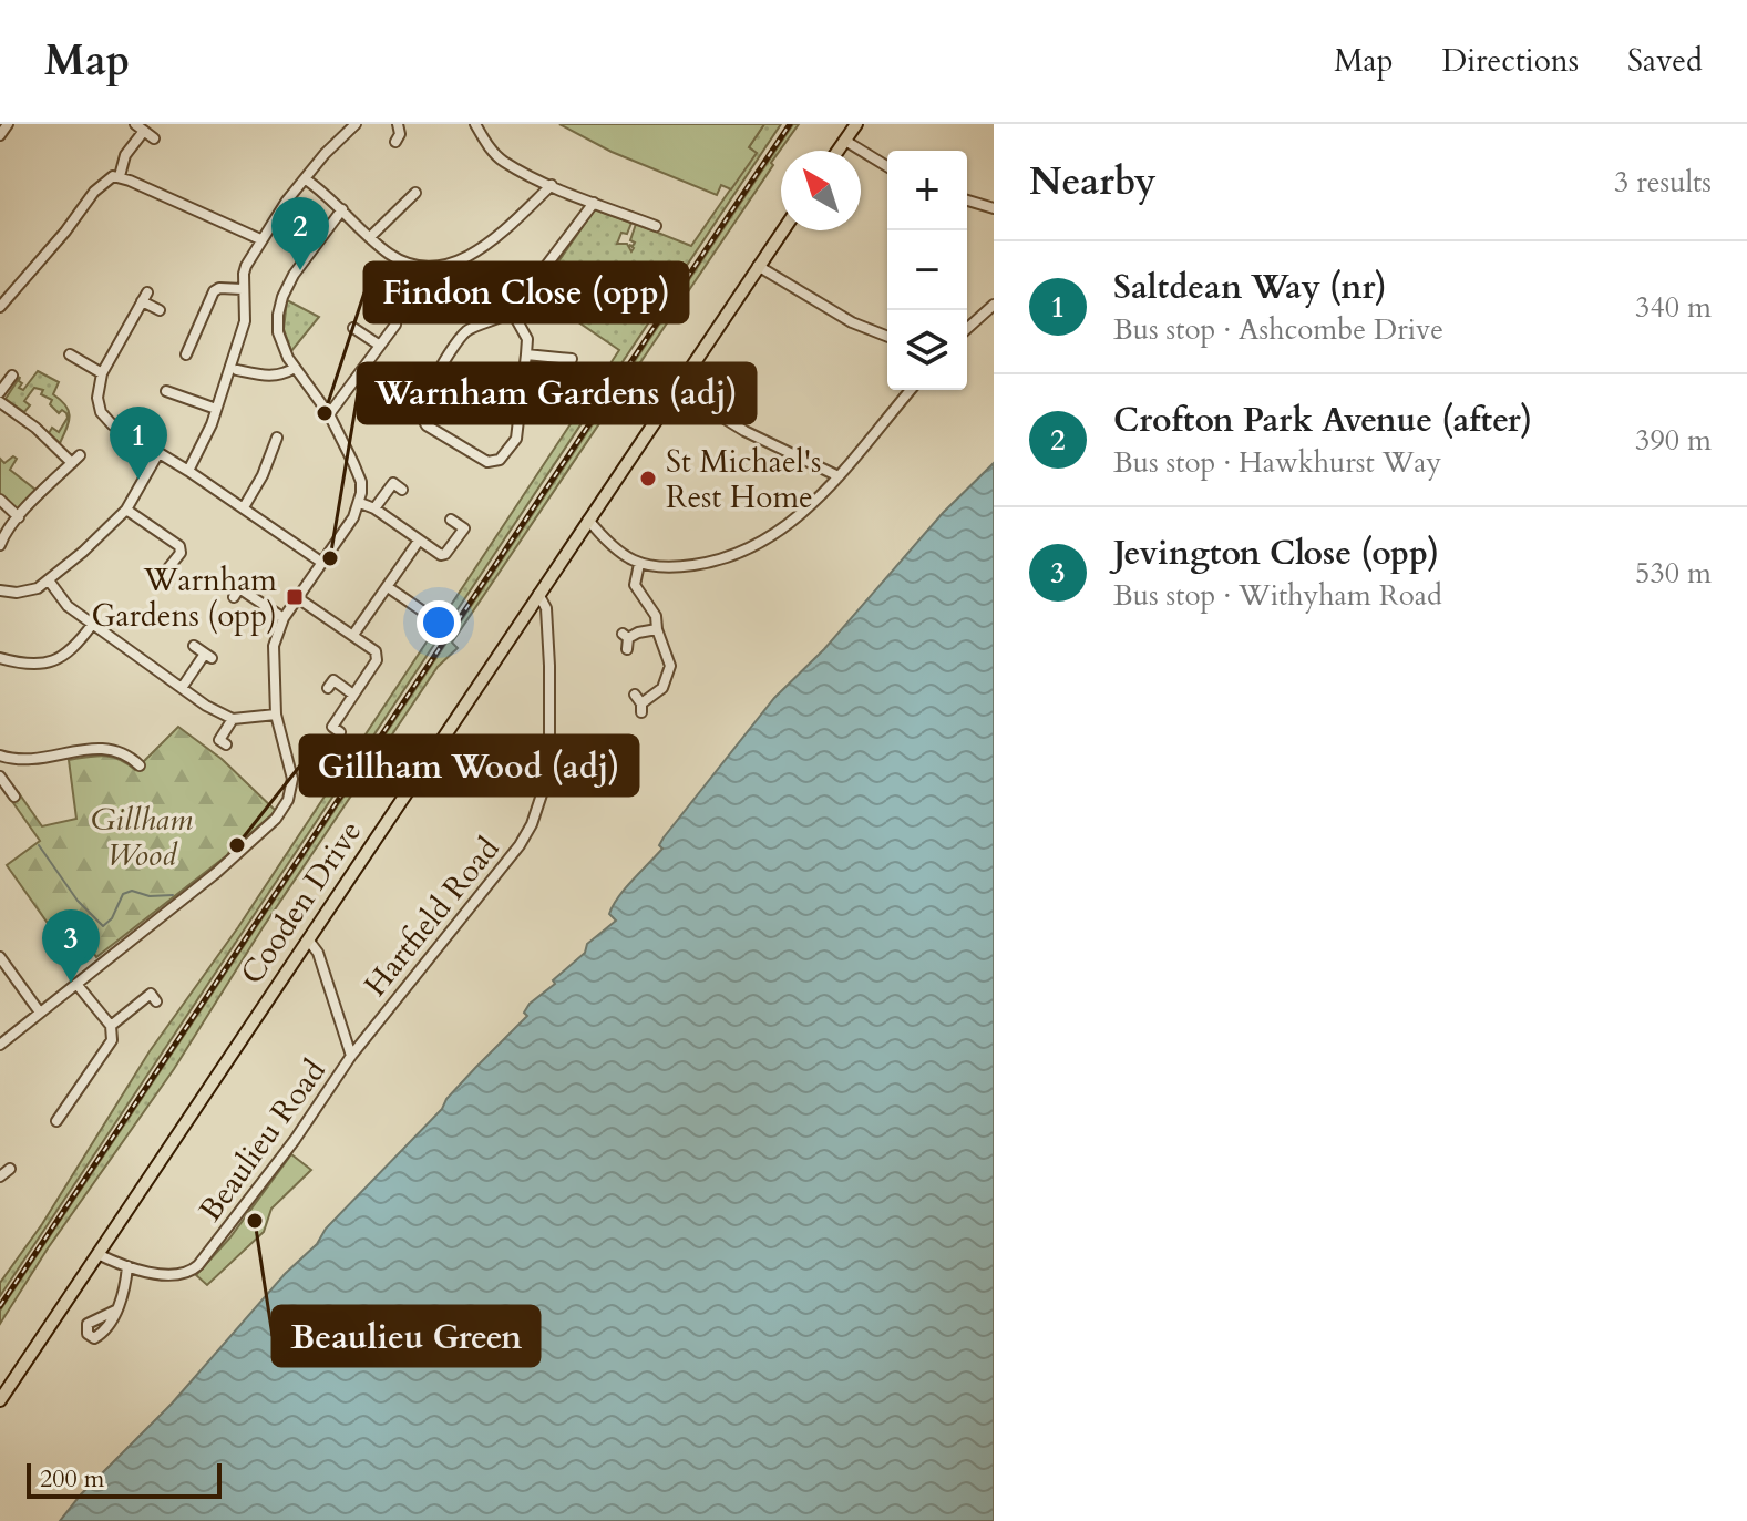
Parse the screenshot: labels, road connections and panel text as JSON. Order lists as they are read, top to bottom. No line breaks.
{"streets":{"main road":["Cooden Drive"],"street":["Hartfield Road","Beaulieu Road"]},"crossings":[["Cooden Drive","Hartfield Road"],["Cooden Drive","Beaulieu Road"],["Hartfield Road","Beaulieu Road"]],"parks":["Gillham Wood"],"places":{"other":["Findon Close (opp)","St Michael's Rest Home","Warnham Gardens (adj)","Gillham Wood (adj)","Beaulieu Green"],"transit":["Warnham Gardens (opp)"]},"scale_bar":"200 m","north":"top left","page":{"header":"Map","nav":["Map","Directions","Saved"],"heading":["Nearby","3 results"],"map_buttons":["+","−"],"pins":["2","1","3"],"list":[{"mark":"1","name":"Saltdean Way (nr)","note":"Bus stop · Ashcombe Drive","value":"340 m"},{"mark":"2","name":"Crofton Park Avenue (after)","note":"Bus stop · Hawkhurst Way","value":"390 m"},{"mark":"3","name":"Jevington Close (opp)","note":"Bus stop · Withyham Road","value":"530 m"}],"scale":"200 m"}}
